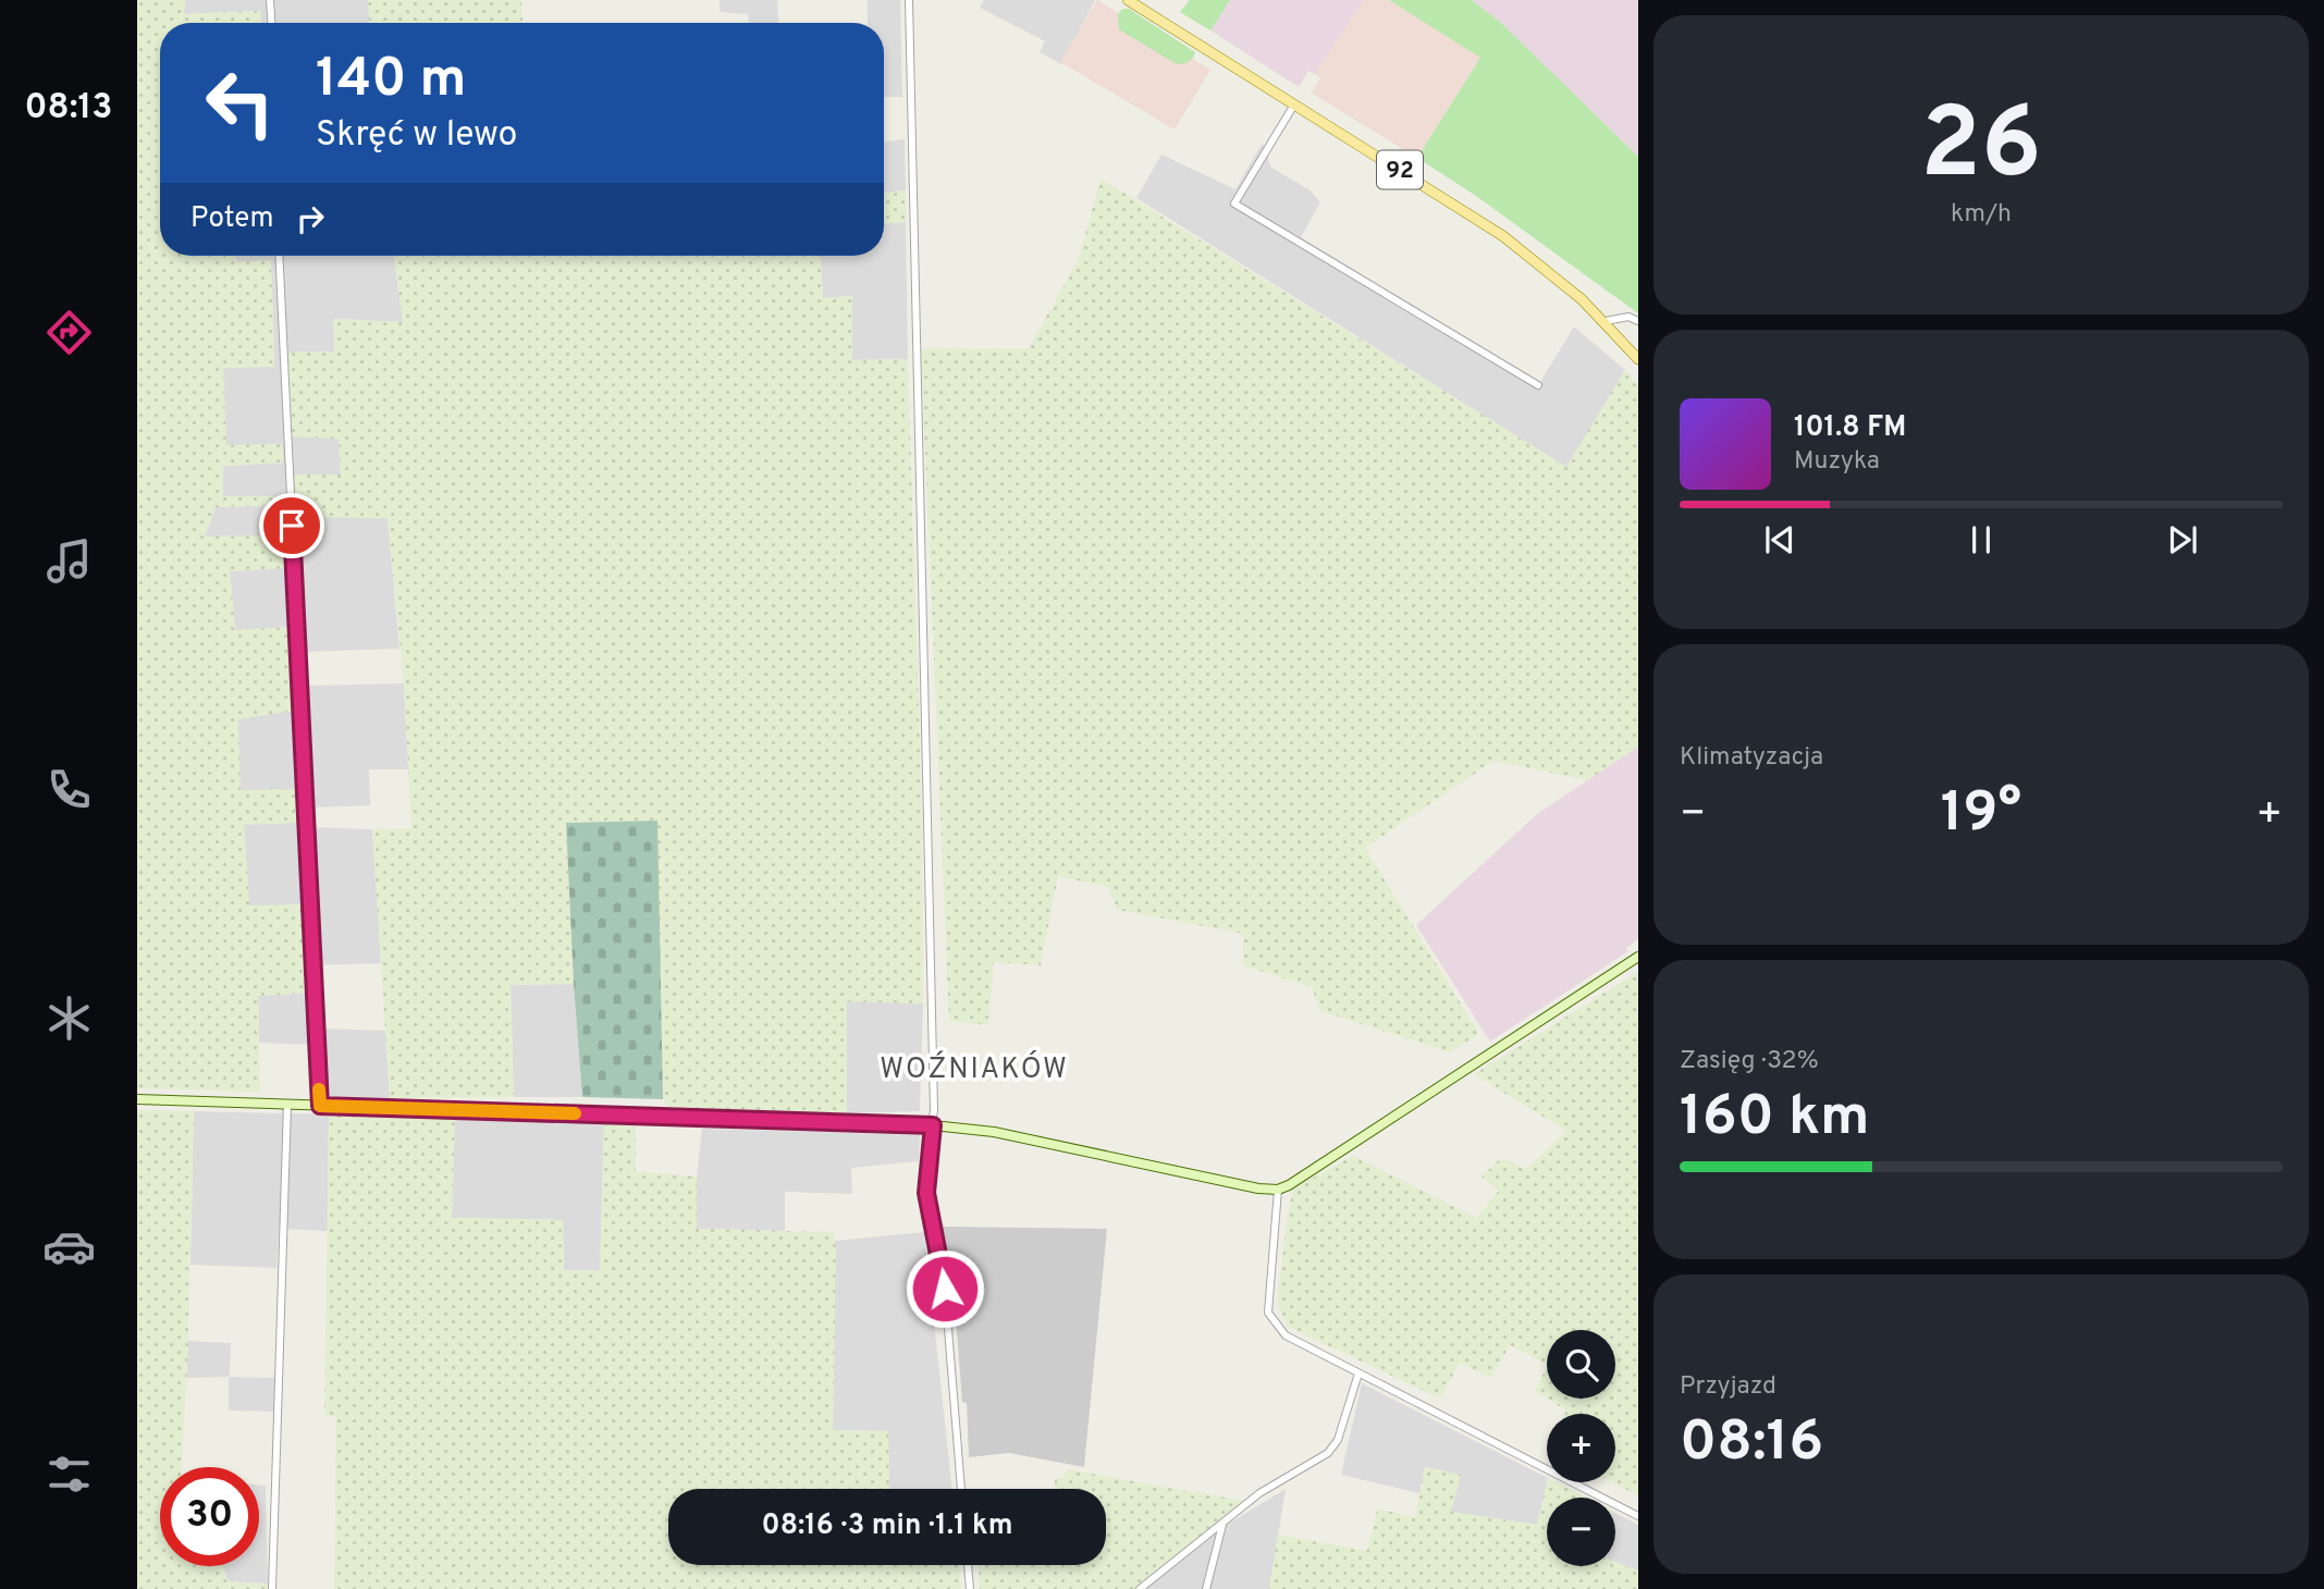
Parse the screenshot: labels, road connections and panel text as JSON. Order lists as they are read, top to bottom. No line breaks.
{"streets":{"main road":["92"]},"districts":["WOŹNIAKÓW"],"page":{"tabs":"08:13","tile":[["26","km/h"],"Klimatyzacja",["Zasięg · 32%","160 km"],["Przyjazd","08:16"]],"turn":["140 m","Skręć w lewo"],"then":"Potem","song":["101.8 FM","Muzyka"],"heat":["−","19°","+"],"map_buttons":["+","−"],"limit":"30","trip":"08:16 · 3 min · 1.1 km"}}
